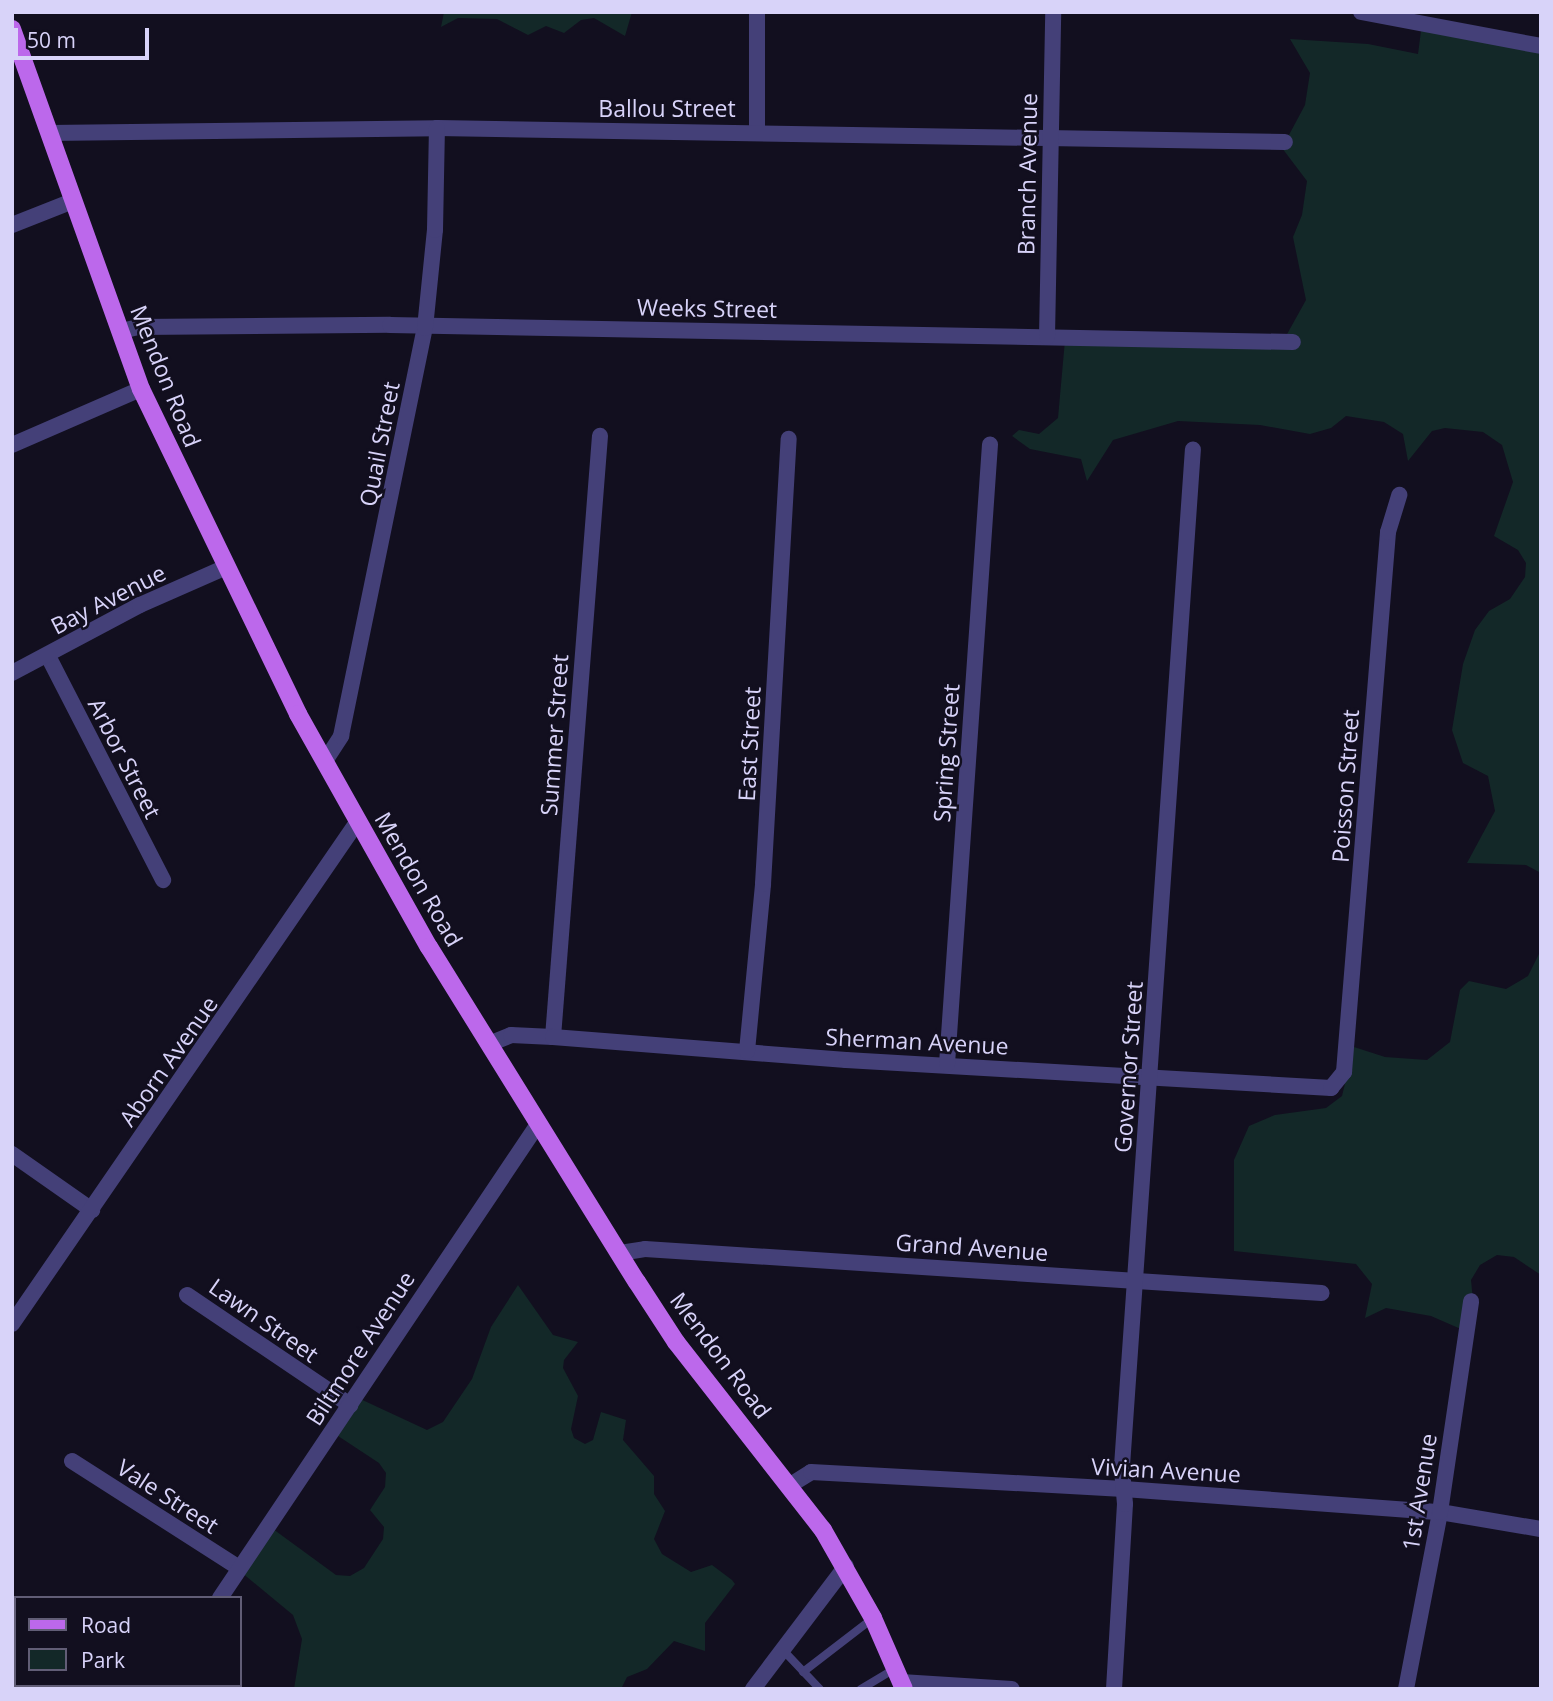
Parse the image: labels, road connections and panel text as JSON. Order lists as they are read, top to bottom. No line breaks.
{"streets":{"main road":["Mendon Road"],"street":["Ballou Street","Branch Avenue","Weeks Street","Quail Street","Bay Avenue","Summer Street","East Street","Spring Street","Arbor Street","Poisson Street","Sherman Avenue","Aborn Avenue","Governor Street","Grand Avenue","Lawn Street","Biltmore Avenue","Vivian Avenue","1st Avenue","Vale Street"]},"crossings":[["Ballou Street","Branch Avenue"],["Ballou Street","Mendon Road"],["Ballou Street","Quail Street"],["Branch Avenue","Weeks Street"],["Weeks Street","Mendon Road"],["Weeks Street","Quail Street"],["Mendon Road","Quail Street"],["Mendon Road","Bay Avenue"],["Mendon Road","Sherman Avenue"],["Mendon Road","Aborn Avenue"],["Mendon Road","Grand Avenue"],["Mendon Road","Biltmore Avenue"],["Mendon Road","Vivian Avenue"],["Bay Avenue","Arbor Street"],["Summer Street","Sherman Avenue"],["East Street","Sherman Avenue"],["Spring Street","Sherman Avenue"],["Poisson Street","Sherman Avenue"],["Sherman Avenue","Governor Street"],["Governor Street","Grand Avenue"],["Governor Street","Vivian Avenue"],["Lawn Street","Biltmore Avenue"],["Biltmore Avenue","Vale Street"],["Vivian Avenue","1st Avenue"]],"legend":["Road","Park"],"scale_bar":"50 m"}
